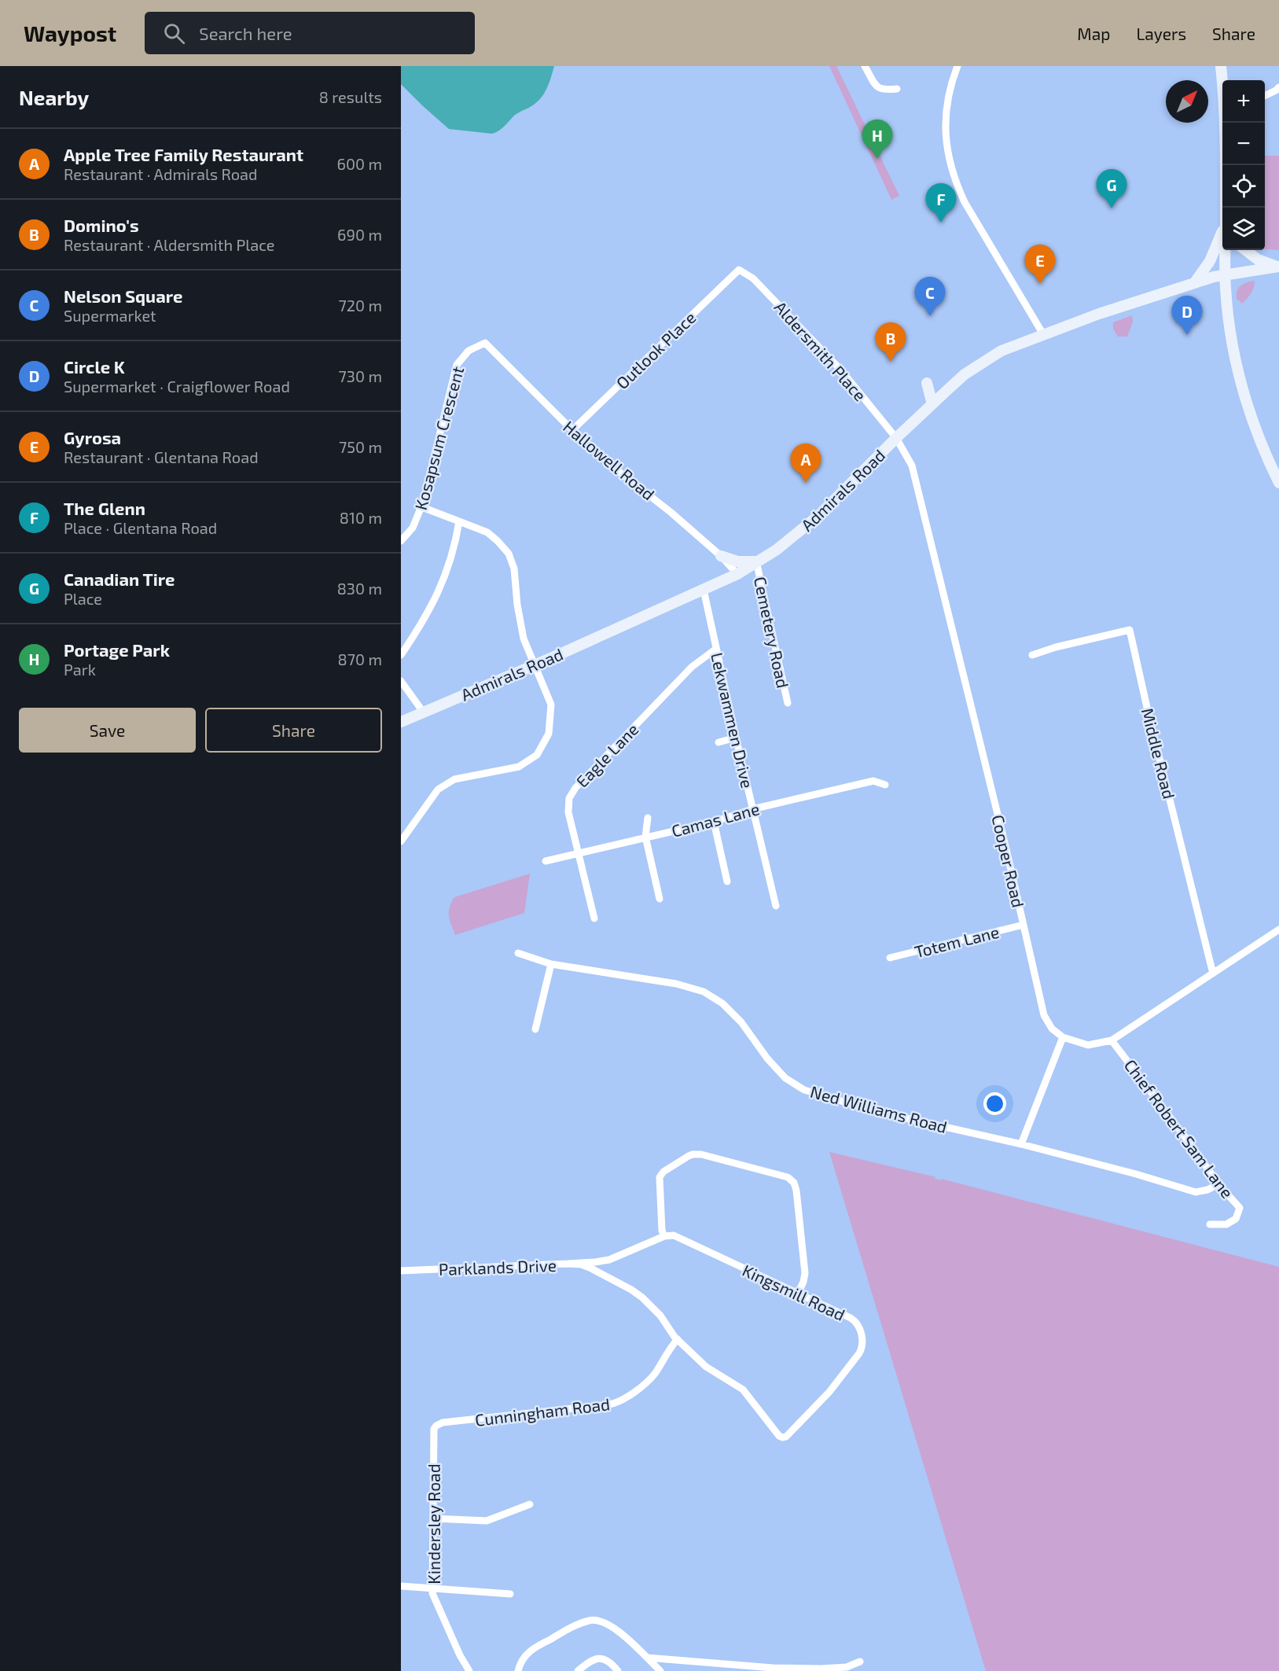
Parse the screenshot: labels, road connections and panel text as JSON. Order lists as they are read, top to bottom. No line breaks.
{"streets":{"main road":["Admirals Road"],"street":["Outlook Place","Aldersmith Place","Kosapsum Crescent","Hallowell Road","Cemetery Road","Lekwammen Drive","Middle Road","Eagle Lane","Camas Lane","Cooper Road","Totem Lane","Ned Williams Road","Chief Robert Sam Lane","Parklands Drive","Kingsmill Road","Cunningham Road","Kindersley Road"]},"crossings":[["Outlook Place","Aldersmith Place"],["Outlook Place","Hallowell Road"],["Aldersmith Place","Admirals Road"],["Aldersmith Place","Cooper Road"],["Kosapsum Crescent","Hallowell Road"],["Hallowell Road","Admirals Road"],["Admirals Road","Cemetery Road"],["Admirals Road","Lekwammen Drive"],["Admirals Road","Cooper Road"],["Lekwammen Drive","Eagle Lane"],["Lekwammen Drive","Camas Lane"],["Middle Road","Cooper Road"],["Eagle Lane","Camas Lane"],["Cooper Road","Totem Lane"],["Cooper Road","Chief Robert Sam Lane"],["Ned Williams Road","Chief Robert Sam Lane"],["Parklands Drive","Kingsmill Road"],["Parklands Drive","Cunningham Road"],["Cunningham Road","Kindersley Road"]],"north":"top right","page":{"header":"Waypost","search":"Search here","nav":["Map","Layers","Share"],"heading":["Nearby","8 results"],"map_buttons":["+","−"],"pins":["H","G","F","E","C","D","B","A"],"list":[{"mark":"A","name":"Apple Tree Family Restaurant","note":"Restaurant · Admirals Road","value":"600 m"},{"mark":"B","name":"Domino's","note":"Restaurant · Aldersmith Place","value":"690 m"},{"mark":"C","name":"Nelson Square","note":"Supermarket","value":"720 m"},{"mark":"D","name":"Circle K","note":"Supermarket · Craigflower Road","value":"730 m"},{"mark":"E","name":"Gyrosa","note":"Restaurant · Glentana Road","value":"750 m"},{"mark":"F","name":"The Glenn","note":"Place · Glentana Road","value":"810 m"},{"mark":"G","name":"Canadian Tire","note":"Place","value":"830 m"},{"mark":"H","name":"Portage Park","note":"Park","value":"870 m"}],"buttons":["Save","Share"]}}
